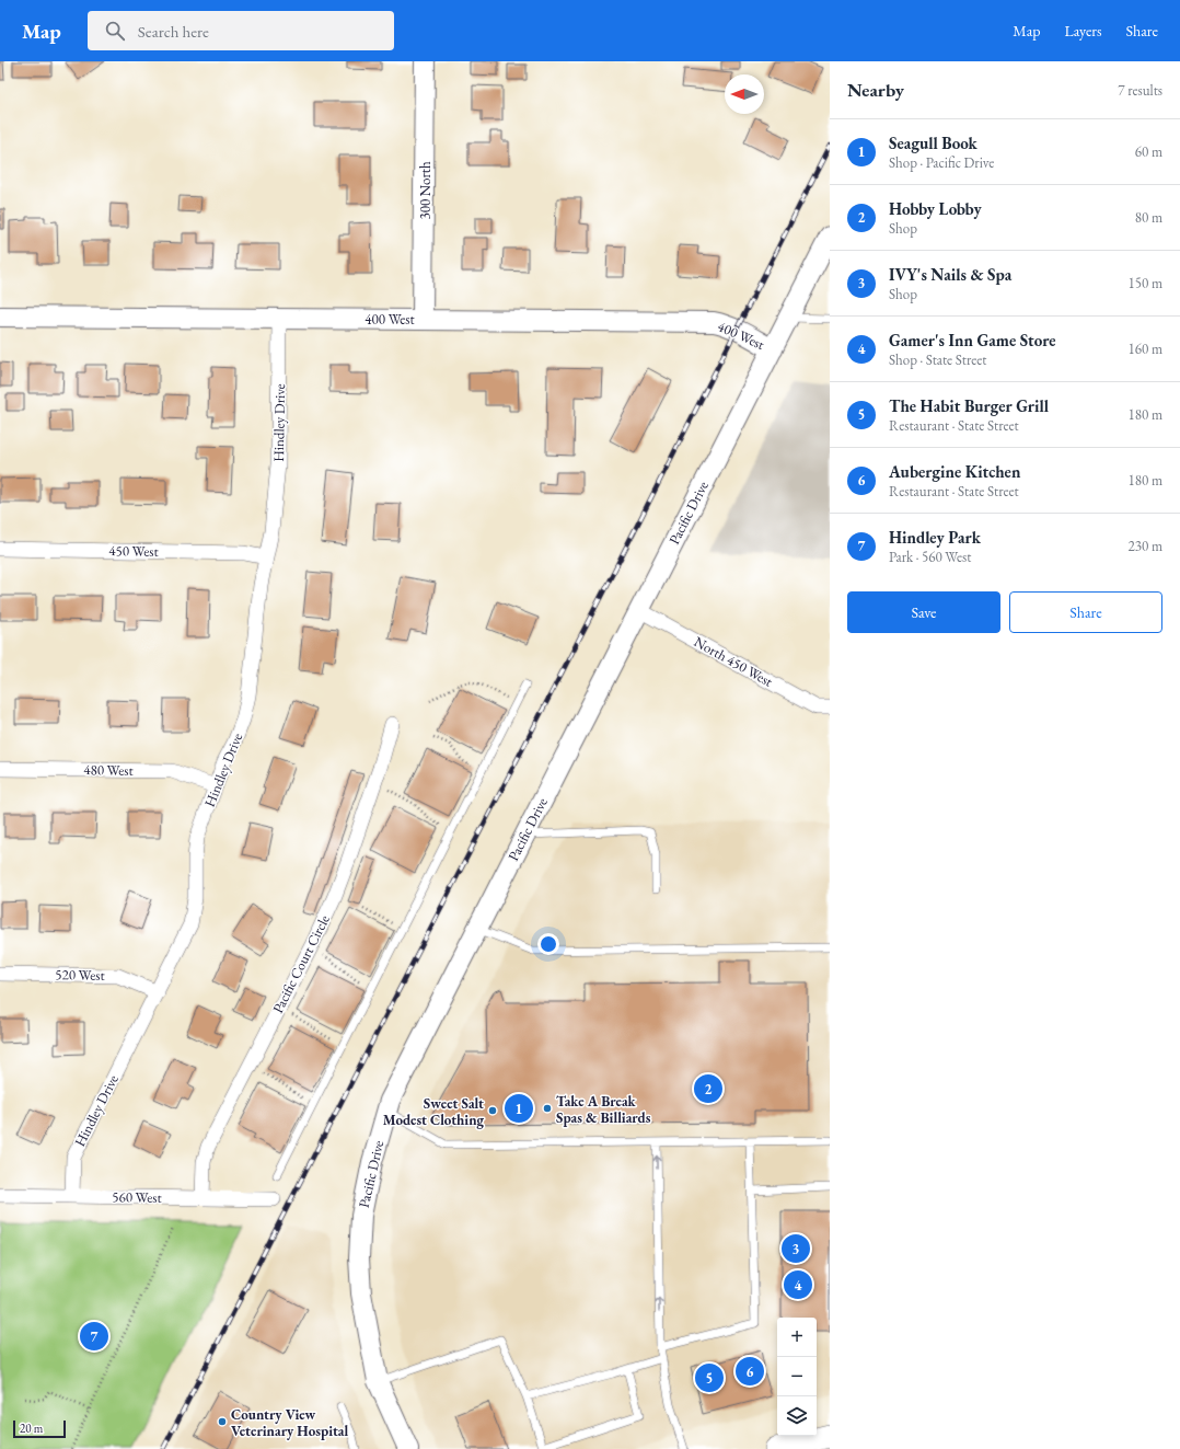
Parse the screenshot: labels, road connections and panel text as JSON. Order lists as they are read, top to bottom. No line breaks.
{"streets":{"street":["300 North","400 West","Hindley Drive","Pacific Drive","450 West","North 450 West","480 West","Pacific Court Circle","520 West","560 West"]},"crossings":[["300 North","400 West"],["400 West","Hindley Drive"],["400 West","Pacific Drive"],["Hindley Drive","450 West"],["Hindley Drive","480 West"],["Hindley Drive","520 West"],["Hindley Drive","560 West"],["Pacific Drive","North 450 West"],["Pacific Court Circle","560 West"]],"places":["Take A Break Spas & Billiards","Sweet Salt Modest Clothing","Country View Veterinary Hospital"],"scale_bar":"20 m","north":"left","page":{"header":"Map","search":"Search here","nav":["Map","Layers","Share"],"heading":["Nearby","7 results"],"list":[{"mark":"1","name":"Seagull Book","note":"Shop · Pacific Drive","value":"60 m"},{"mark":"2","name":"Hobby Lobby","note":"Shop","value":"80 m"},{"mark":"3","name":"IVY's Nails & Spa","note":"Shop","value":"150 m"},{"mark":"4","name":"Gamer's Inn Game Store","note":"Shop · State Street","value":"160 m"},{"mark":"5","name":"The Habit Burger Grill","note":"Restaurant · State Street","value":"180 m"},{"mark":"6","name":"Aubergine Kitchen","note":"Restaurant · State Street","value":"180 m"},{"mark":"7","name":"Hindley Park","note":"Park · 560 West","value":"230 m"}],"buttons":["Save","Share"],"pins":["2","1","3","4","7","6","5"],"map_buttons":["+","−"],"scale":"20 m"}}
